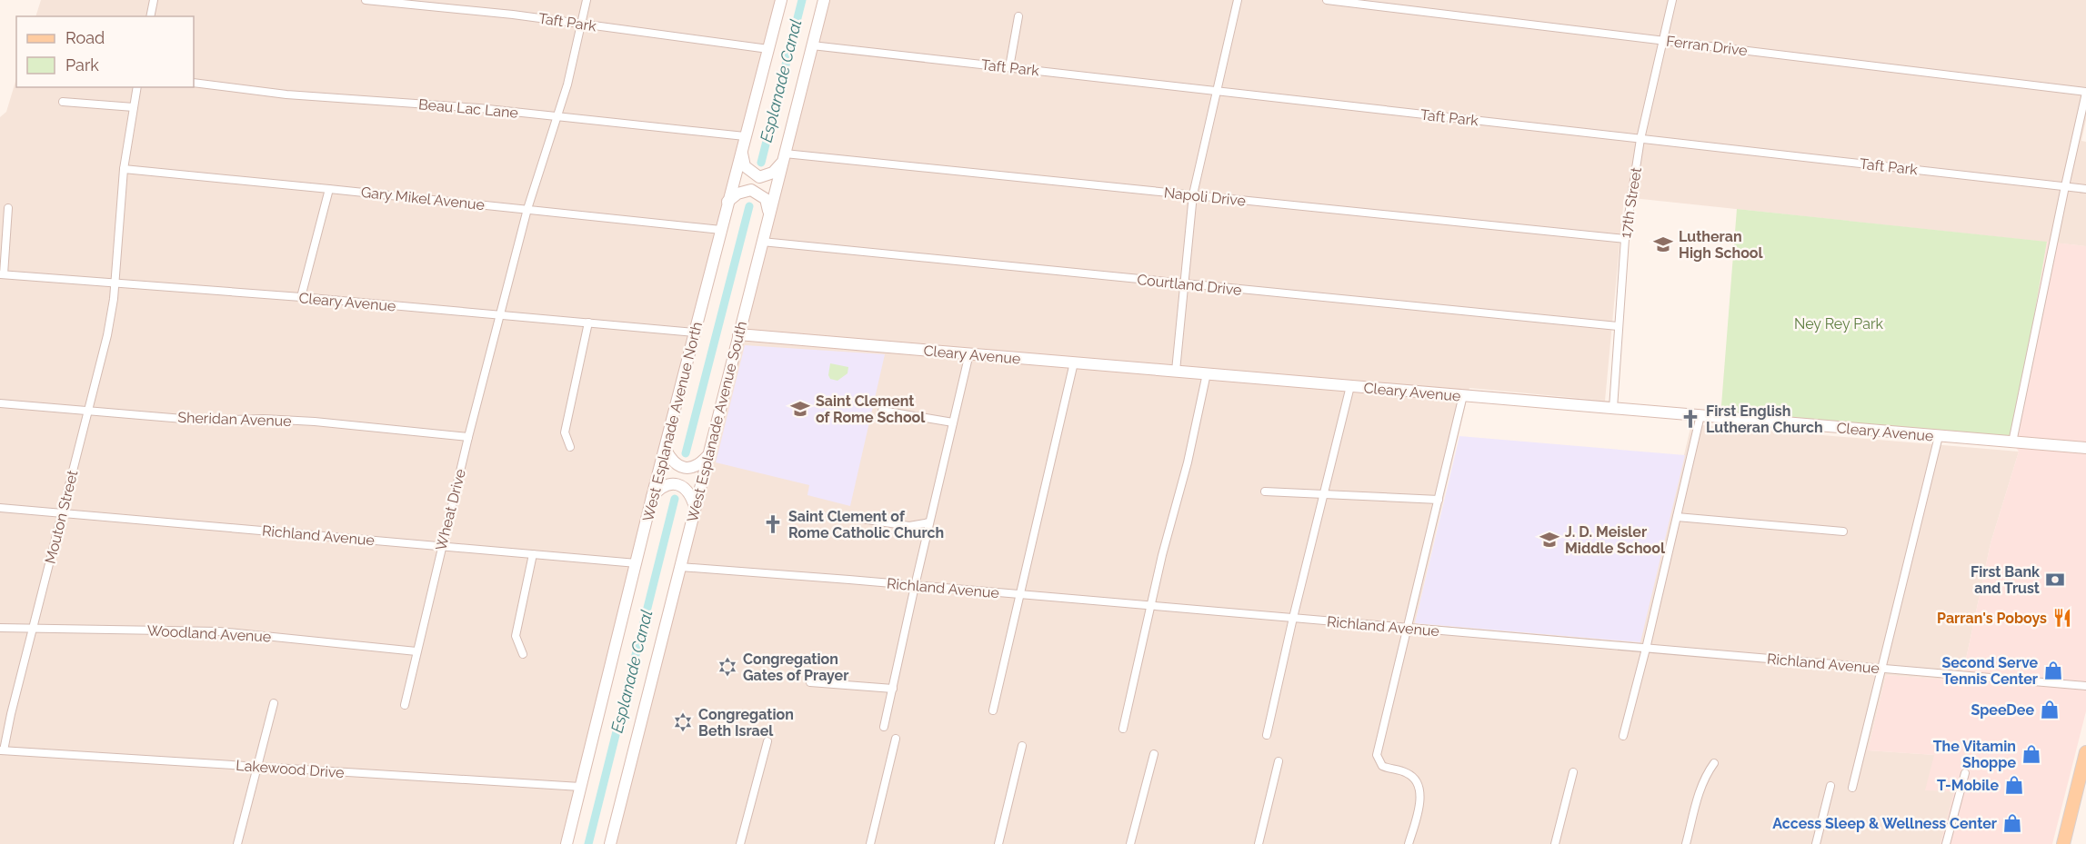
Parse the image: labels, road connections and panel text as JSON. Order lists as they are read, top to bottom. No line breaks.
{"streets":{"main road":["Cleary Avenue","West Esplanade Avenue North","West Esplanade Avenue South"],"street":["Taft Park","Ferran Drive","Beau Lac Lane","Napoli Drive","Gary Mikel Avenue","17th Street","Courtland Drive","Sheridan Avenue","Wheat Drive","Mouton Street","Richland Avenue","Woodland Avenue","Lakewood Drive"]},"crossings":[["Taft Park","17th Street"],["Taft Park","West Esplanade Avenue North"],["Taft Park","West Esplanade Avenue South"],["Taft Park","Wheat Drive"],["Ferran Drive","17th Street"],["Beau Lac Lane","West Esplanade Avenue North"],["Beau Lac Lane","Wheat Drive"],["Napoli Drive","17th Street"],["Napoli Drive","West Esplanade Avenue South"],["Gary Mikel Avenue","West Esplanade Avenue North"],["Gary Mikel Avenue","Wheat Drive"],["Gary Mikel Avenue","Mouton Street"],["17th Street","Courtland Drive"],["17th Street","Cleary Avenue"],["Courtland Drive","West Esplanade Avenue South"],["Cleary Avenue","West Esplanade Avenue North"],["Cleary Avenue","West Esplanade Avenue South"],["Cleary Avenue","Wheat Drive"],["Cleary Avenue","Mouton Street"],["Sheridan Avenue","Wheat Drive"],["Sheridan Avenue","Mouton Street"],["West Esplanade Avenue North","Richland Avenue"],["West Esplanade Avenue North","Lakewood Drive"],["West Esplanade Avenue South","Richland Avenue"],["Wheat Drive","Richland Avenue"],["Wheat Drive","Woodland Avenue"],["Mouton Street","Richland Avenue"],["Mouton Street","Woodland Avenue"],["Mouton Street","Lakewood Drive"]],"water":["Esplanade Canal"],"parks":["Ney Rey Park"],"places":{"school or university":["Lutheran High School","Saint Clement of Rome School","J. D. Meisler Middle School"],"church":["First English Lutheran Church","Saint Clement of Rome Catholic Church"],"bank":["First Bank and Trust"],"restaurant":["Parran's Poboys"],"synagogue":["Congregation Gates of Prayer","Congregation Beth Israel"],"shop":["Second Serve Tennis Center","SpeeDee","The Vitamin Shoppe","T-Mobile","Access Sleep & Wellness Center"]},"legend":["Road","Park"]}
